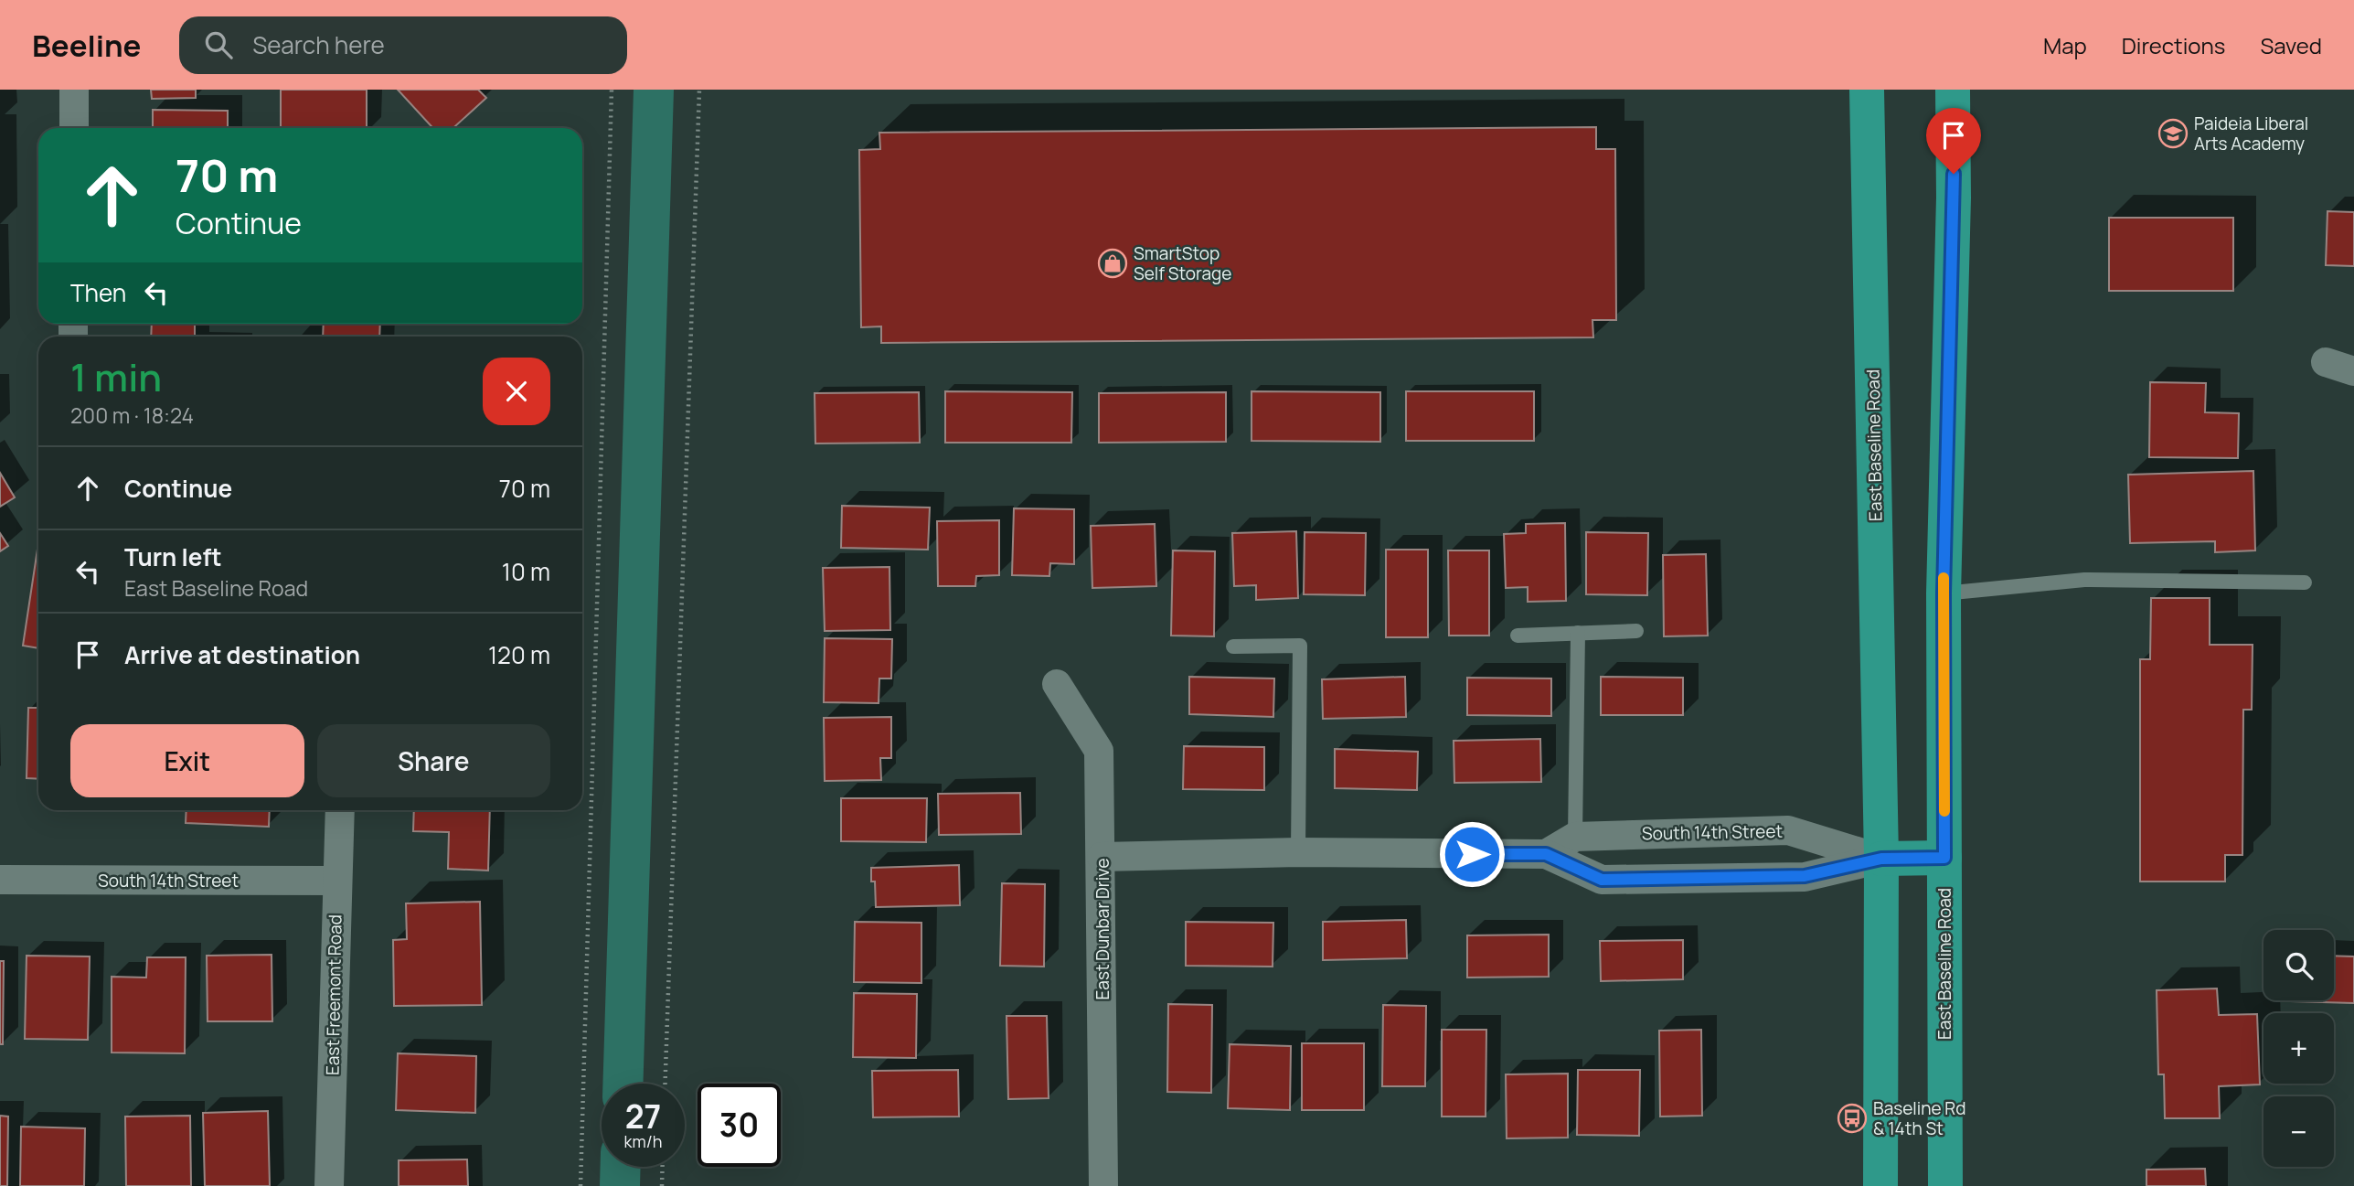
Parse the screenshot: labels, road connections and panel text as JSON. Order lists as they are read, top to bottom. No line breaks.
{"streets":{"main road":["East Baseline Road"],"street":["South 14th Street","East Dunbar Drive","East Freemont Road"]},"crossings":[["East Baseline Road","South 14th Street"],["South 14th Street","East Freemont Road"]],"places":{"school or university":["Paideia Liberal Arts Academy"],"shop":["SmartStop Self Storage"],"bus stop":["Baseline Rd & 14th St"]},"page":{"header":"Beeline","search":"Search here","nav":["Map","Directions","Saved"],"turn":["70 m","Continue"],"then":"Then","heading":["1 min","200 m · 18:24"],"list":[{"name":"Continue","value":"70 m"},{"name":"Turn left","note":"East Baseline Road","value":"10 m"},{"name":"Arrive at destination","value":"120 m"}],"buttons":["Exit","Share"],"map_buttons":["+","−"],"speed":"27 km/h","limit":"30"}}
